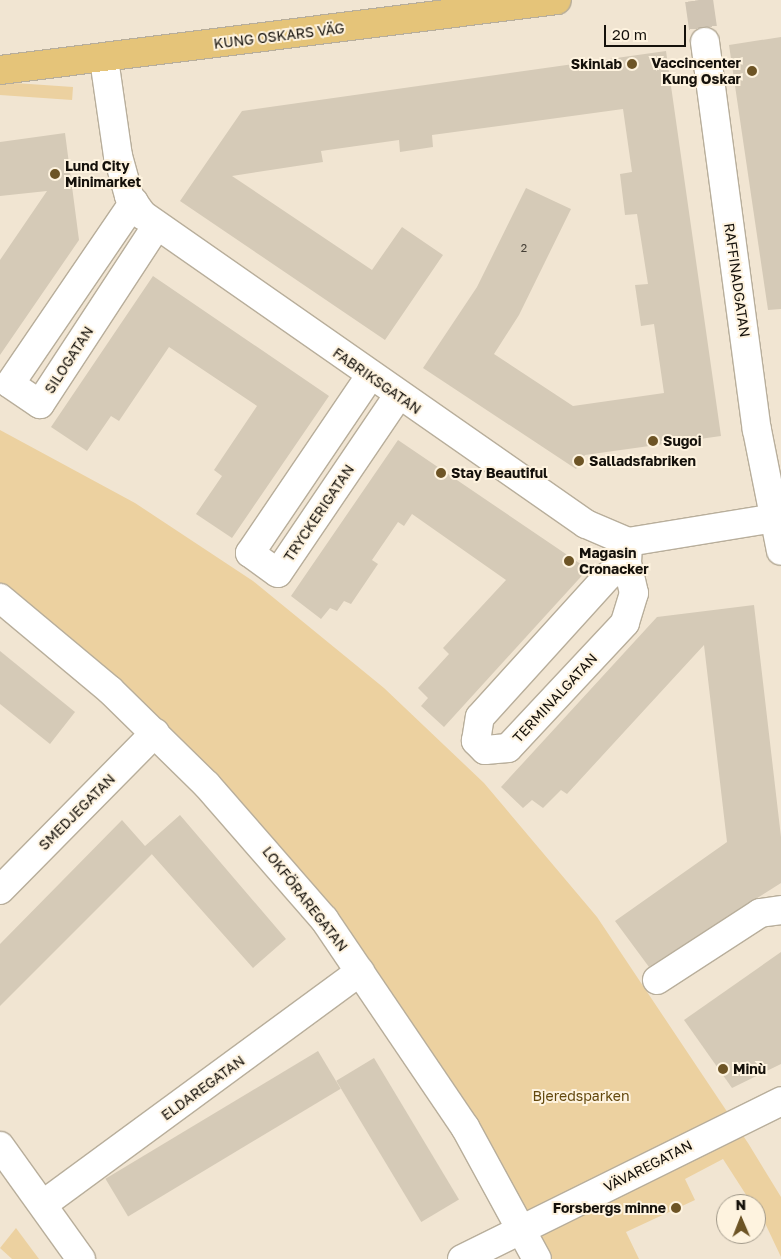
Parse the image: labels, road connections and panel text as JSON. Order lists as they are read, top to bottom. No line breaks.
{"streets":{"main road":["KUNG OSKARS VÄG"],"street":["RAFFINADGATAN","SILOGATAN","FABRIKSGATAN","TRYCKERIGATAN","TERMINALGATAN","SMEDJEGATAN","LOKFÖRAREGATAN","ELDAREGATAN","VÄVAREGATAN"]},"crossings":[["KUNG OSKARS VÄG","FABRIKSGATAN"],["SILOGATAN","FABRIKSGATAN"],["FABRIKSGATAN","TRYCKERIGATAN"],["FABRIKSGATAN","TERMINALGATAN"],["SMEDJEGATAN","LOKFÖRAREGATAN"],["LOKFÖRAREGATAN","ELDAREGATAN"],["LOKFÖRAREGATAN","VÄVAREGATAN"]],"parks":["Bjeredsparken"],"places":["Skinlab","Vaccincenter Kung Oskar","Lund City Minimarket","Sugoi","Salladsfabriken","Stay Beautiful","Magasin Cronacker","Minù","Forsbergs minne"],"house_numbers":["2"],"scale_bar":"20 m","north":"top"}
